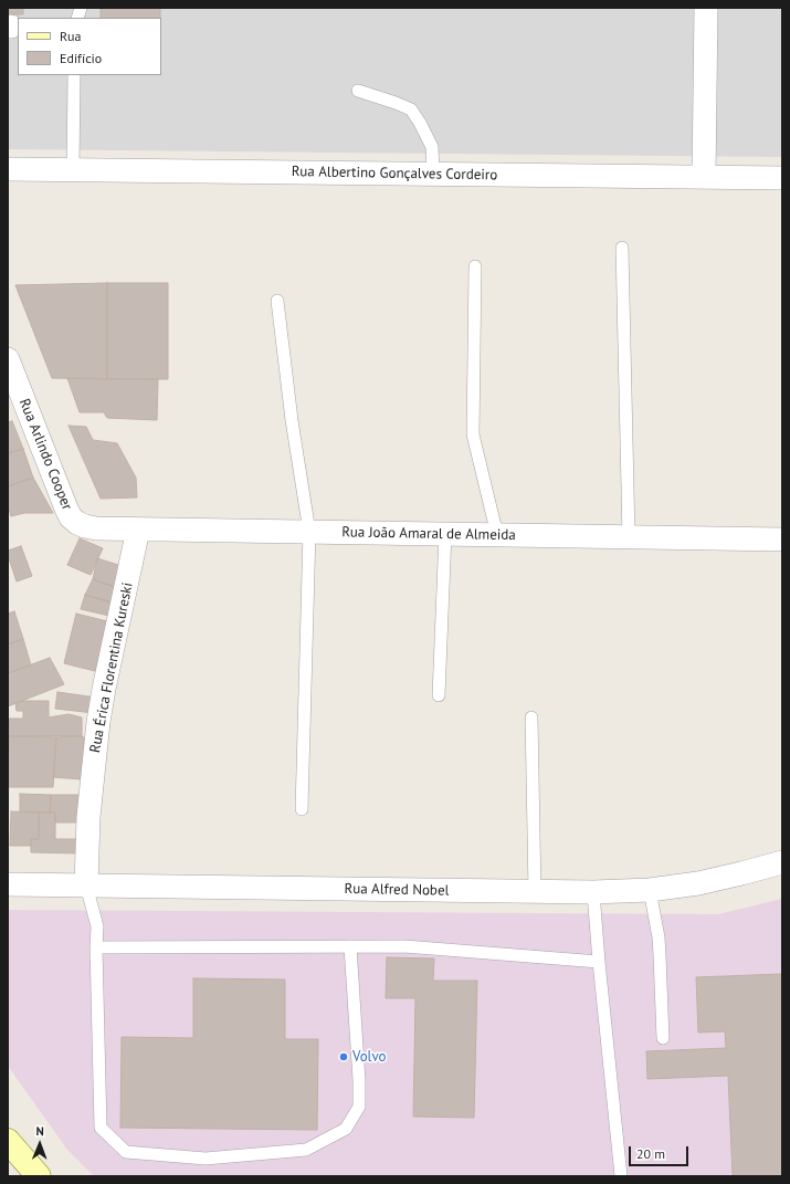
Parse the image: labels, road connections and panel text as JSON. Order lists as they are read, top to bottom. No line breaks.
{"streets":{"street":["Rua Albertino Gonçalves Cordeiro","Rua Arlindo Cooper","Rua João Amaral de Almeida","Rua Érica Florentina Kureski","Rua Alfred Nobel"]},"crossings":[["Rua Arlindo Cooper","Rua João Amaral de Almeida"],["Rua João Amaral de Almeida","Rua Érica Florentina Kureski"],["Rua Érica Florentina Kureski","Rua Alfred Nobel"]],"places":["Volvo"],"legend":["Rua","Edifício"],"scale_bar":"20 m","north":"top"}
